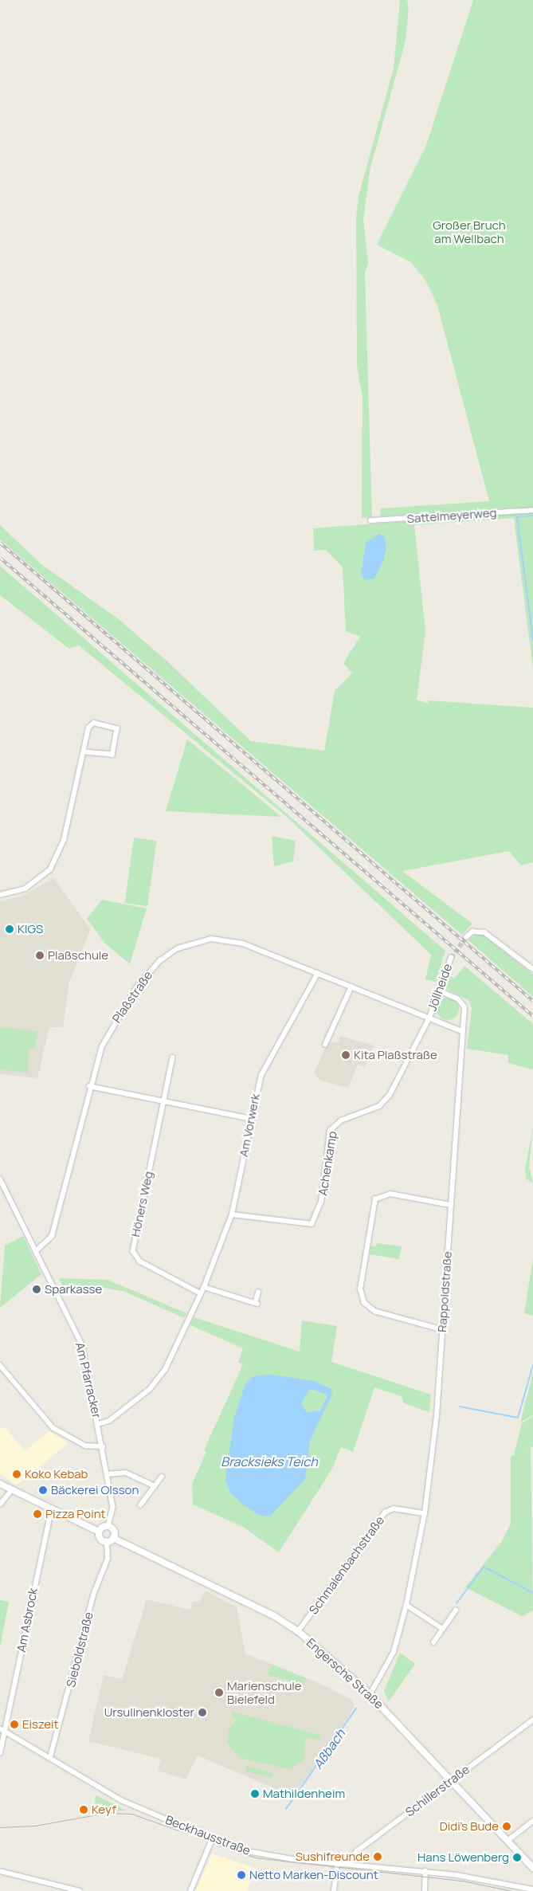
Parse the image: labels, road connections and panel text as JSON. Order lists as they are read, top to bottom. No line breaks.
{"streets":{"main road":["Engersche Straße"],"street":["Sattelmeyerweg","Jöllheide","Plaßstraße","Am Vorwerk","Achenkamp","Höners Weg","Rappoldstraße","Am Pfarracker","Schmalenbachstraße","Am Asbrock","Sieboldstraße","Schillerstraße","Beckhausstraße"]},"crossings":[["Jöllheide","Plaßstraße"],["Jöllheide","Achenkamp"],["Jöllheide","Rappoldstraße"],["Plaßstraße","Am Vorwerk"],["Plaßstraße","Achenkamp"],["Plaßstraße","Rappoldstraße"],["Plaßstraße","Am Pfarracker"],["Am Vorwerk","Achenkamp"],["Am Vorwerk","Höners Weg"],["Am Vorwerk","Am Pfarracker"],["Rappoldstraße","Schmalenbachstraße"],["Rappoldstraße","Engersche Straße"],["Am Pfarracker","Sieboldstraße"],["Am Pfarracker","Engersche Straße"],["Schmalenbachstraße","Engersche Straße"],["Am Asbrock","Beckhausstraße"],["Sieboldstraße","Engersche Straße"],["Sieboldstraße","Beckhausstraße"],["Engersche Straße","Schillerstraße"],["Schillerstraße","Beckhausstraße"]],"water":["Bracksieks Teich","Aßbach"],"parks":["Großer Bruch am Wellbach"],"places":["KIGS","Plaßschule","Kita Plaßstraße","Sparkasse","Koko Kebab","Bäckerei Olsson","Pizza Point","Marienschule Bielefeld","Ursulinenkloster","Eiszeit","Mathildenheim","Keyf","Didi's Bude","Sushifreunde","Hans Löwenberg","Netto Marken-Discount"]}
